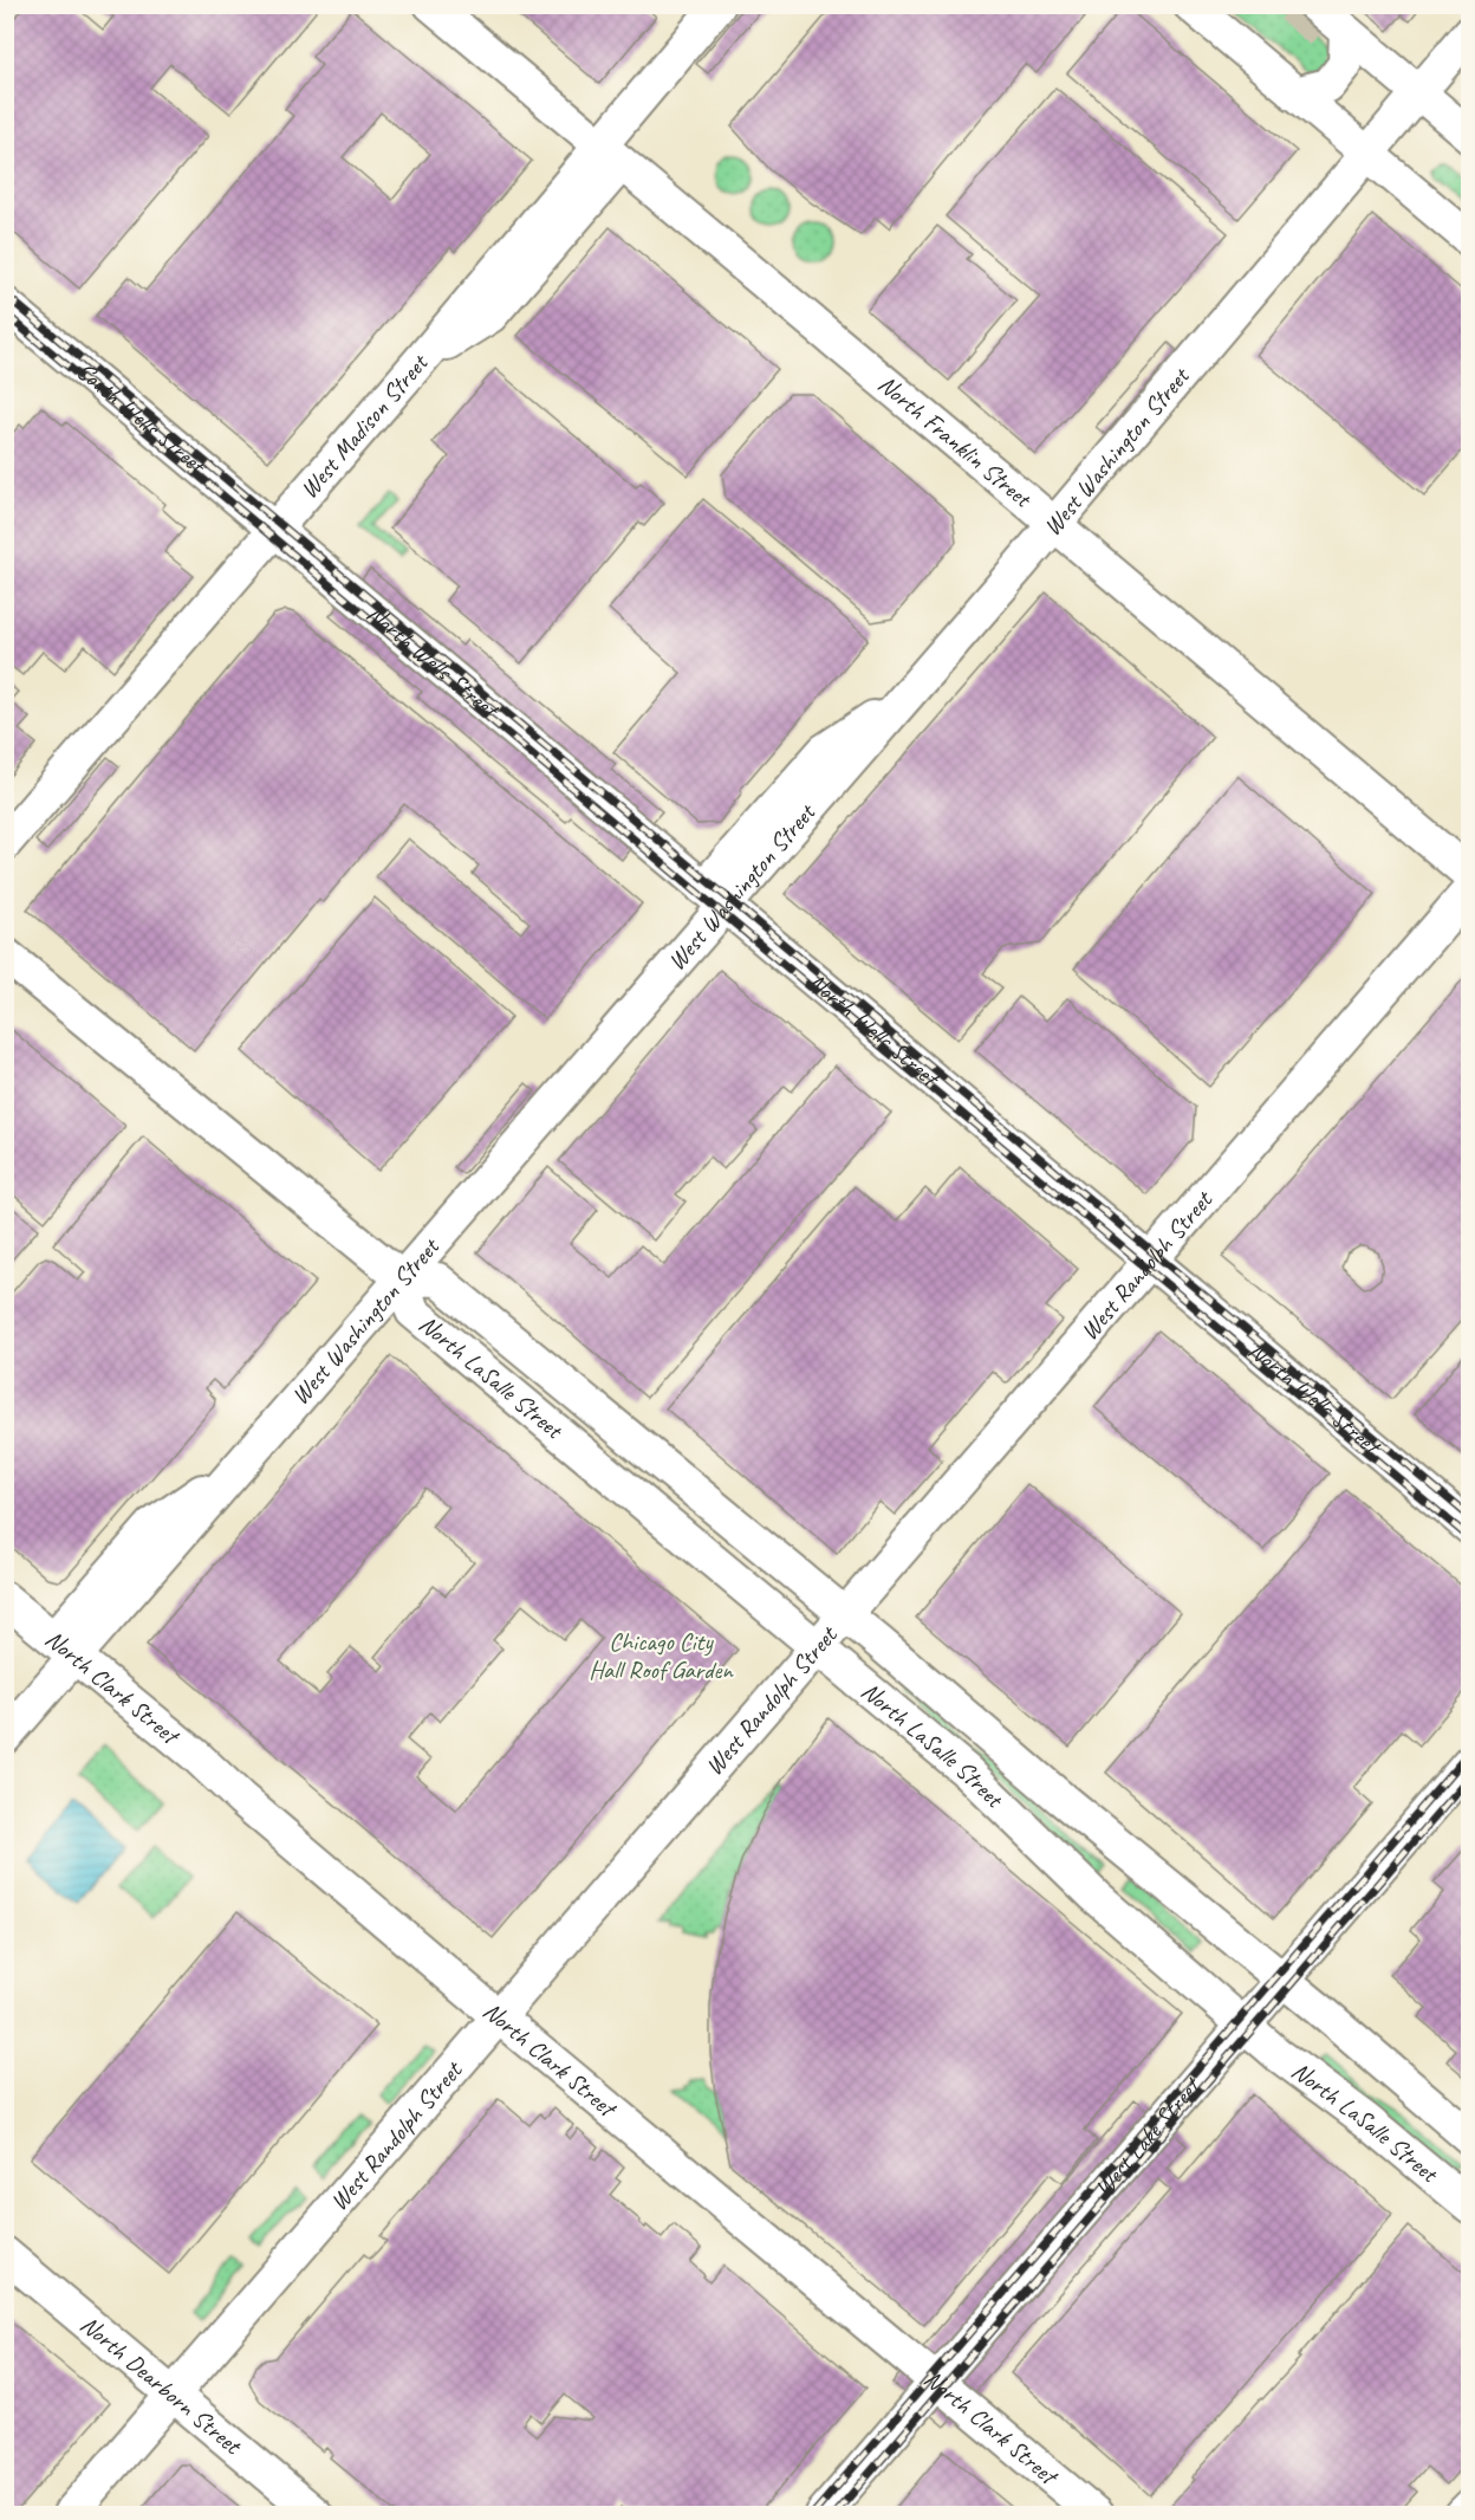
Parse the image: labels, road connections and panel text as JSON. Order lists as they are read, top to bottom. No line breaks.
{"streets":{"main road":["South Wells Street","West Madison Street","North Franklin Street","West Washington Street","North Wells Street","West Randolph Street","North LaSalle Street","North Clark Street","West Lake Street","North Dearborn Street"]},"crossings":[["South Wells Street","West Madison Street"],["South Wells Street","North Wells Street"],["West Madison Street","North Franklin Street"],["West Madison Street","North Wells Street"],["North Franklin Street","West Washington Street"],["West Washington Street","North Wells Street"],["West Washington Street","North LaSalle Street"],["West Washington Street","North Clark Street"],["North Wells Street","West Randolph Street"],["West Randolph Street","North LaSalle Street"],["West Randolph Street","North Clark Street"],["West Randolph Street","North Dearborn Street"],["North LaSalle Street","West Lake Street"],["North Clark Street","West Lake Street"]],"parks":["Chicago City Hall Roof Garden"]}
